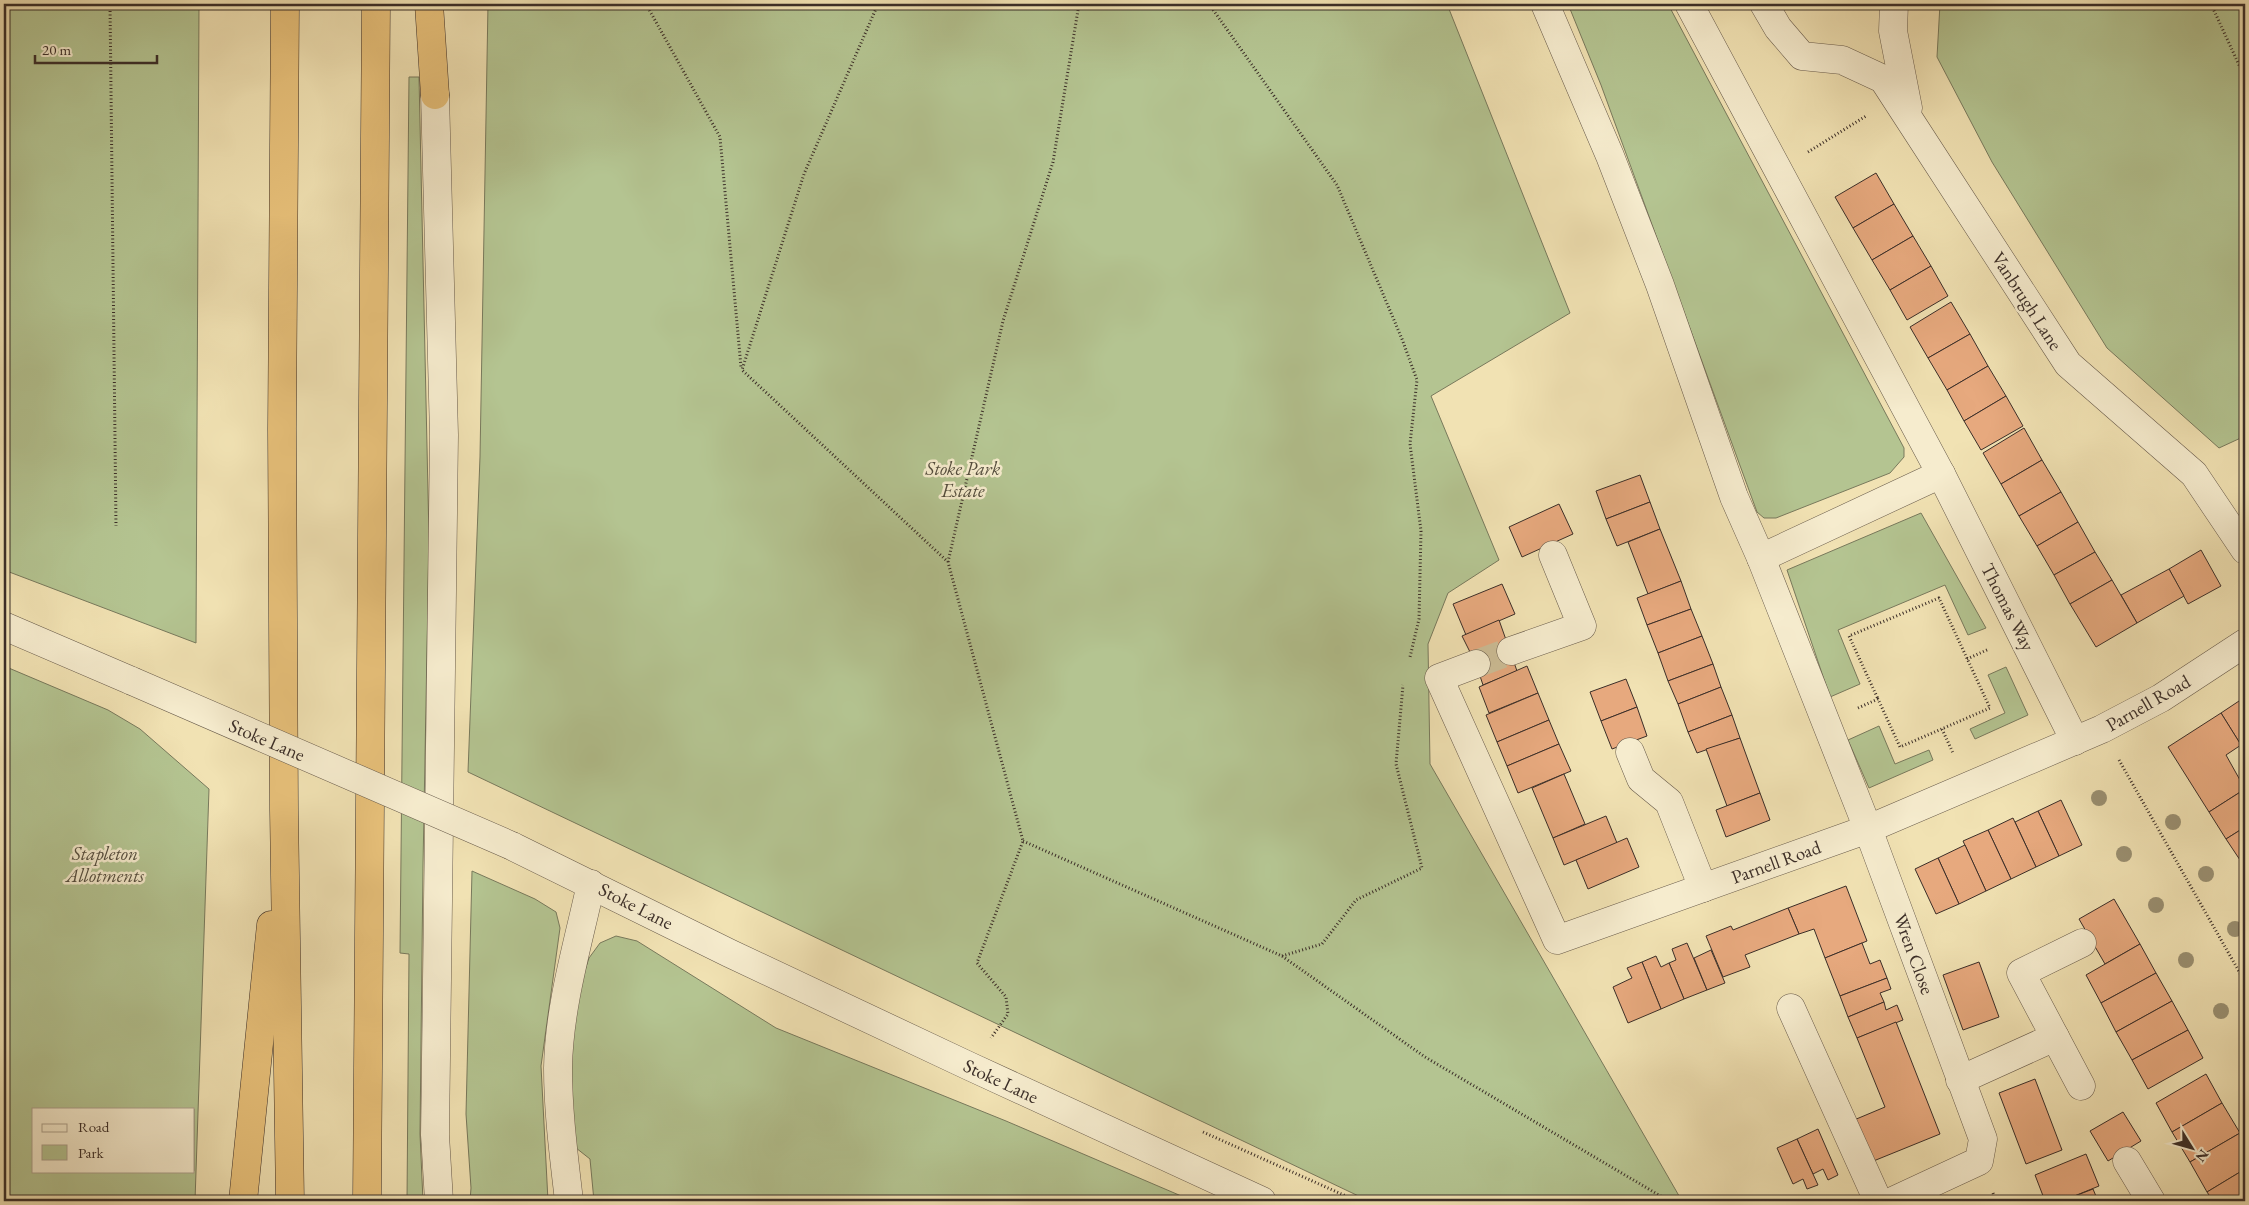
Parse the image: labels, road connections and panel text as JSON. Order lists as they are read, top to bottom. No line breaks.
{"streets":{"street":["Vanbrugh Lane","Thomas Way","Parnell Road","Stoke Lane","Wren Close"]},"crossings":[["Thomas Way","Parnell Road"],["Parnell Road","Wren Close"]],"parks":["Stoke Park Estate","Stapleton Allotments"],"legend":["Road","Park"],"scale_bar":"20 m","north":"bottom right"}
